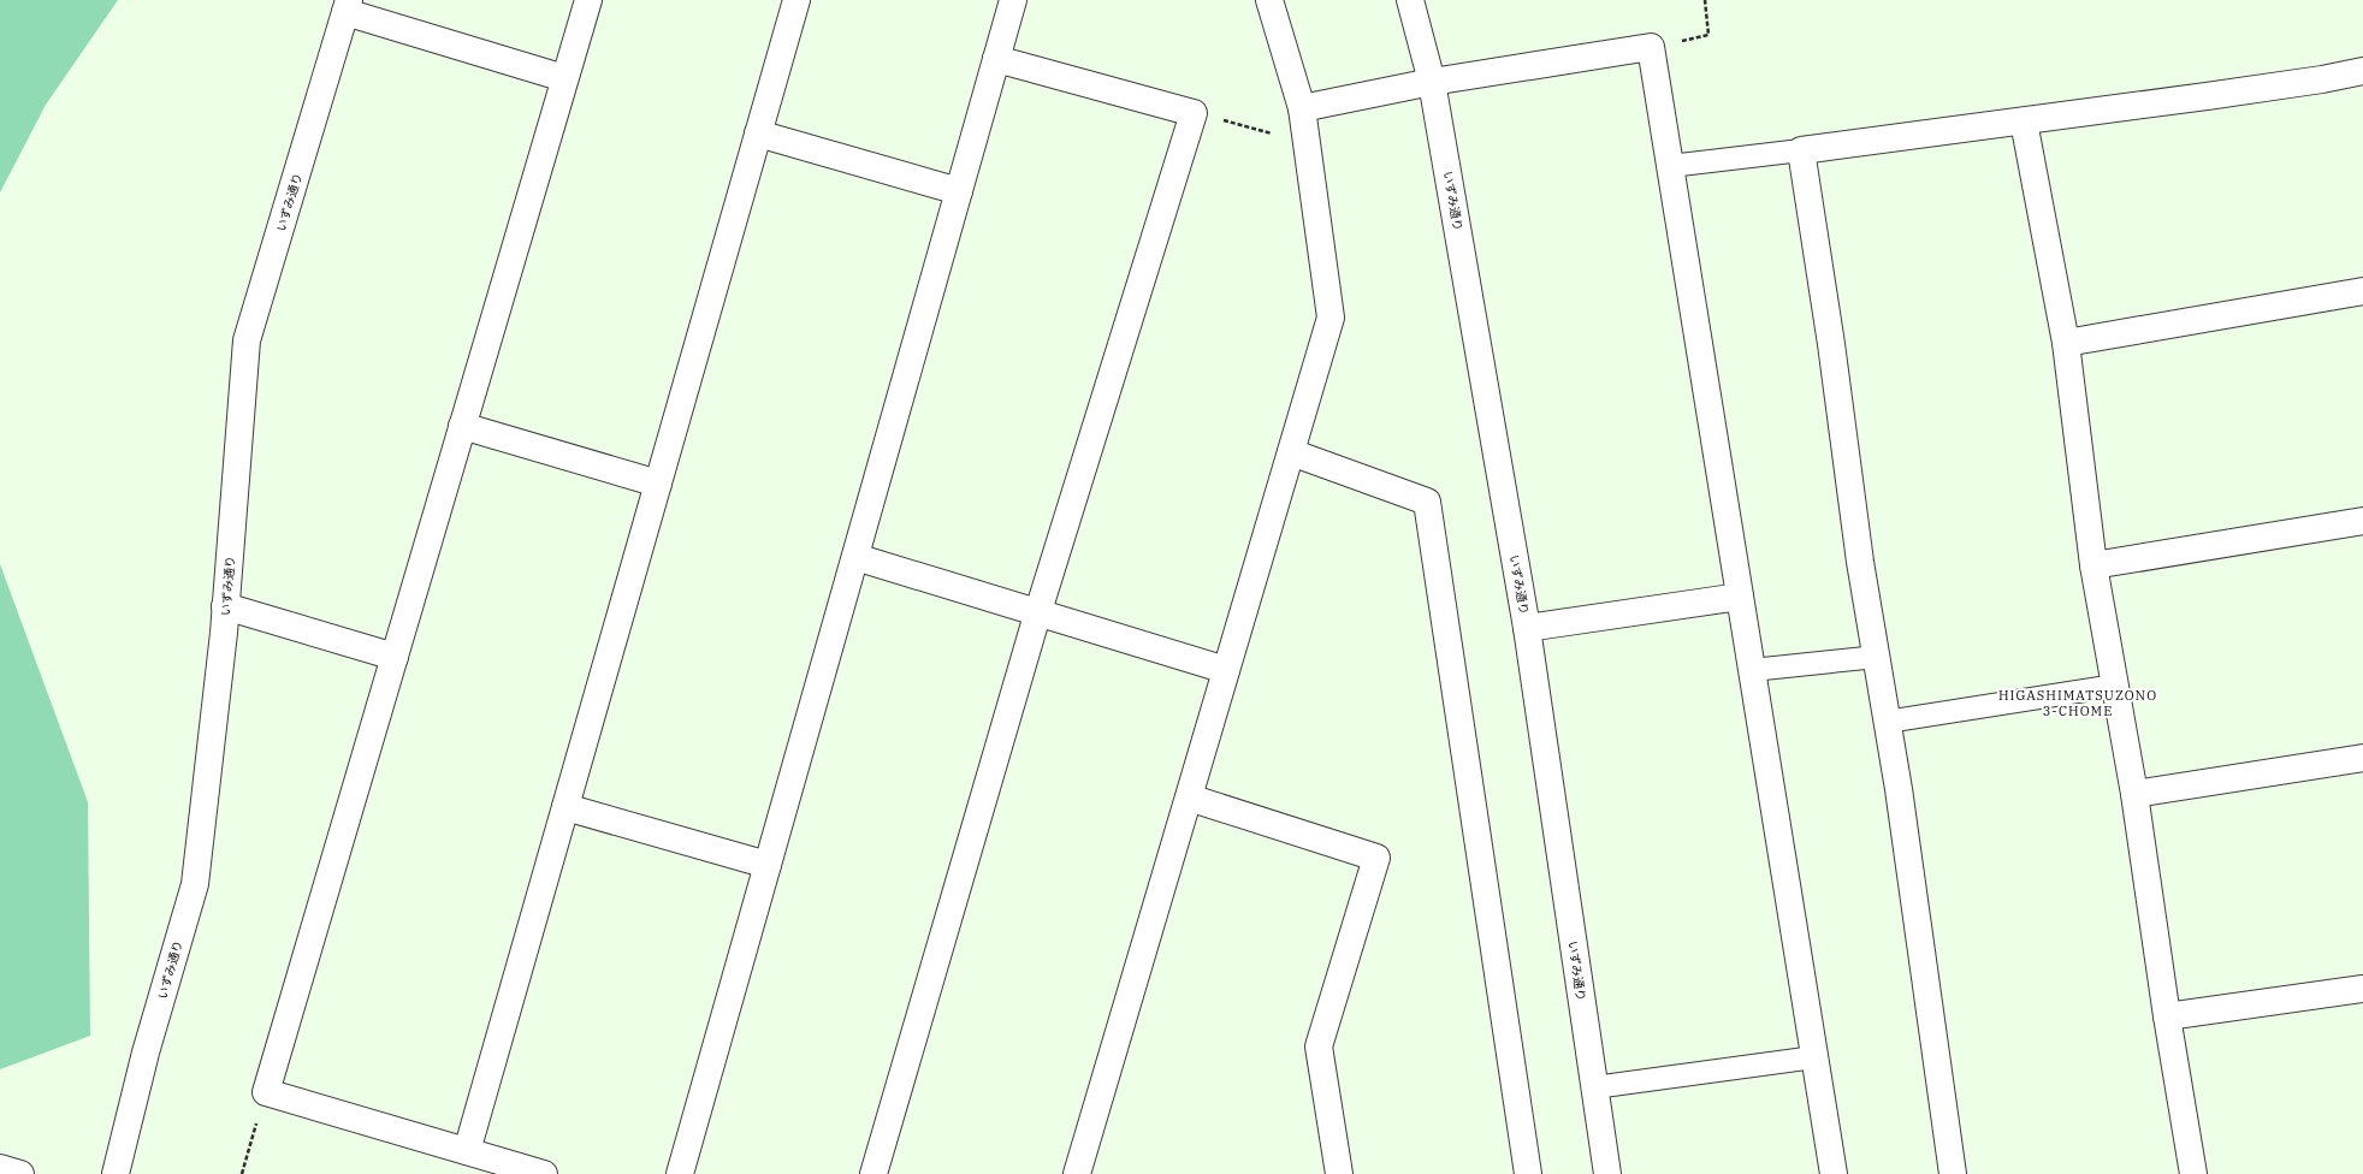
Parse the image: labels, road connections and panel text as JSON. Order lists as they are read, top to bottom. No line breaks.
{"streets":{"street":["いずみ通り"]},"districts":["HIGASHIMATSUZONO 3-CHOME"]}
